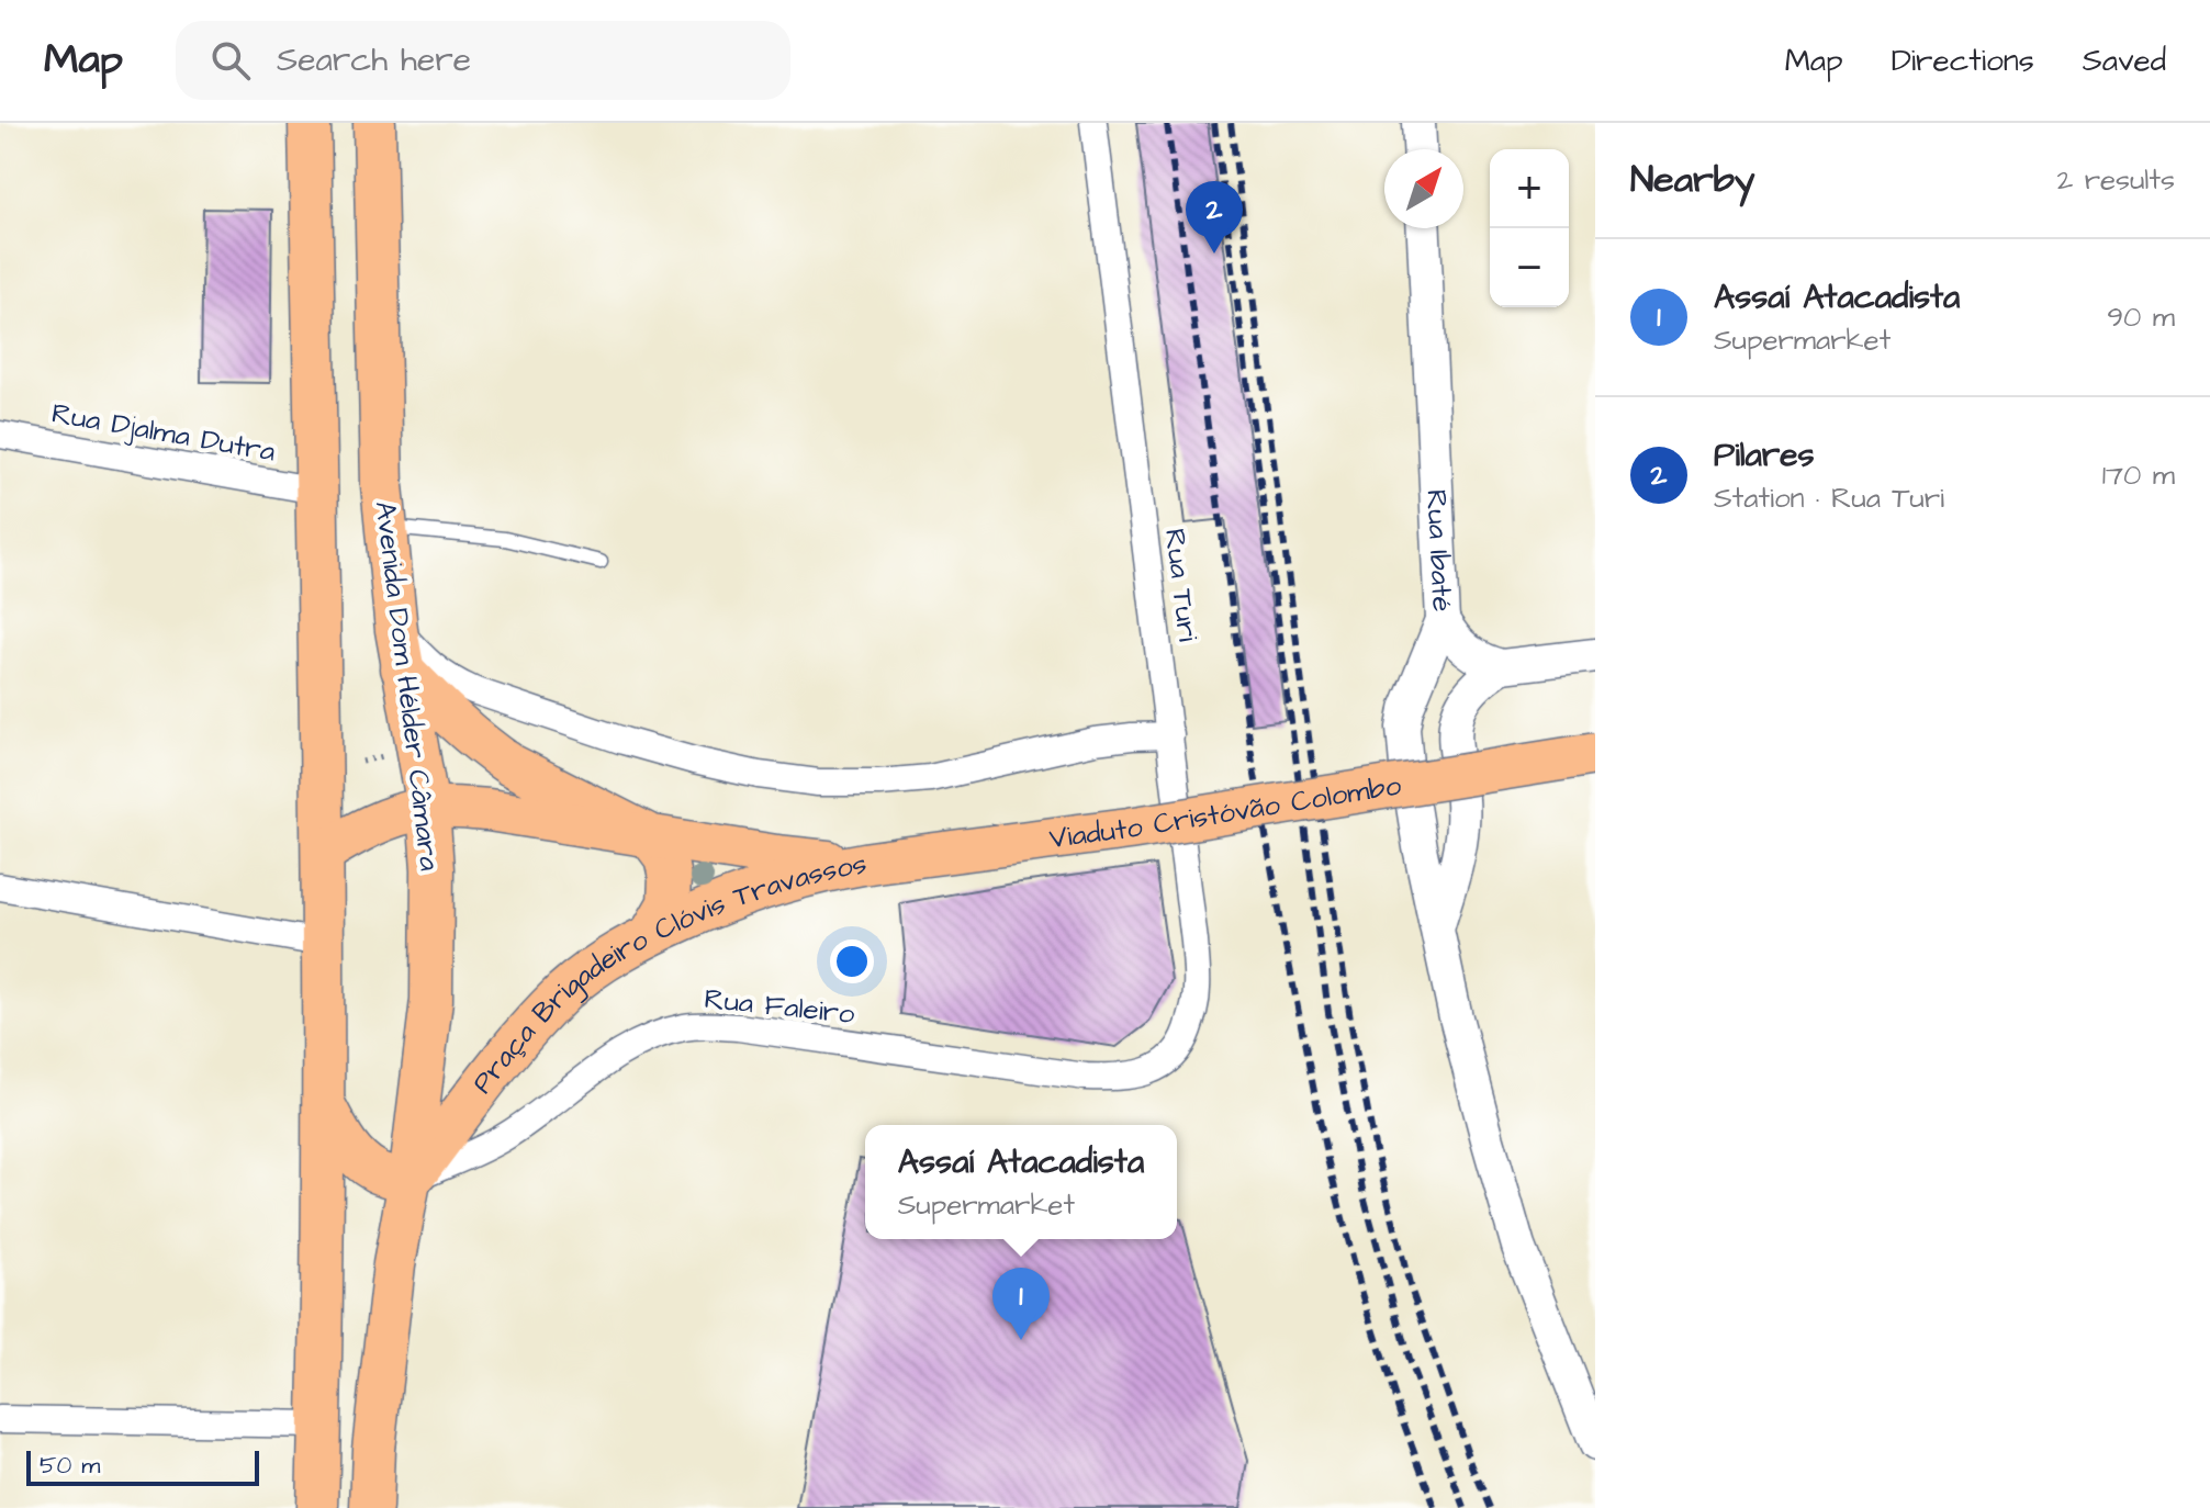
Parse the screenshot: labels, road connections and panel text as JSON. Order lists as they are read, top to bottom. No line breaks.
{"streets":{"main road":["Avenida Dom Hélder Câmara","Viaduto Cristóvão Colombo","Praça Brigadeiro Clóvis Travassos"],"street":["Rua Djalma Dutra","Rua Ibaté","Rua Turi","Rua Faleiro"]},"crossings":[["Rua Turi","Rua Faleiro"],["Avenida Dom Hélder Câmara","Praça Brigadeiro Clóvis Travassos"],["Avenida Dom Hélder Câmara","Rua Faleiro"],["Viaduto Cristóvão Colombo","Praça Brigadeiro Clóvis Travassos"],["Praça Brigadeiro Clóvis Travassos","Rua Faleiro"]],"scale_bar":"50 m","north":"top right","page":{"header":"Map","search":"Search here","nav":["Map","Directions","Saved"],"heading":["Nearby","2 results"],"map_buttons":["+","−"],"pins":["2","1"],"list":[{"mark":"1","name":"Assaí Atacadista","note":"Supermarket","value":"90 m"},{"mark":"2","name":"Pilares","note":"Station · Rua Turi","value":"170 m"}],"popup":["Assaí Atacadista","Supermarket"],"scale":"50 m"}}
